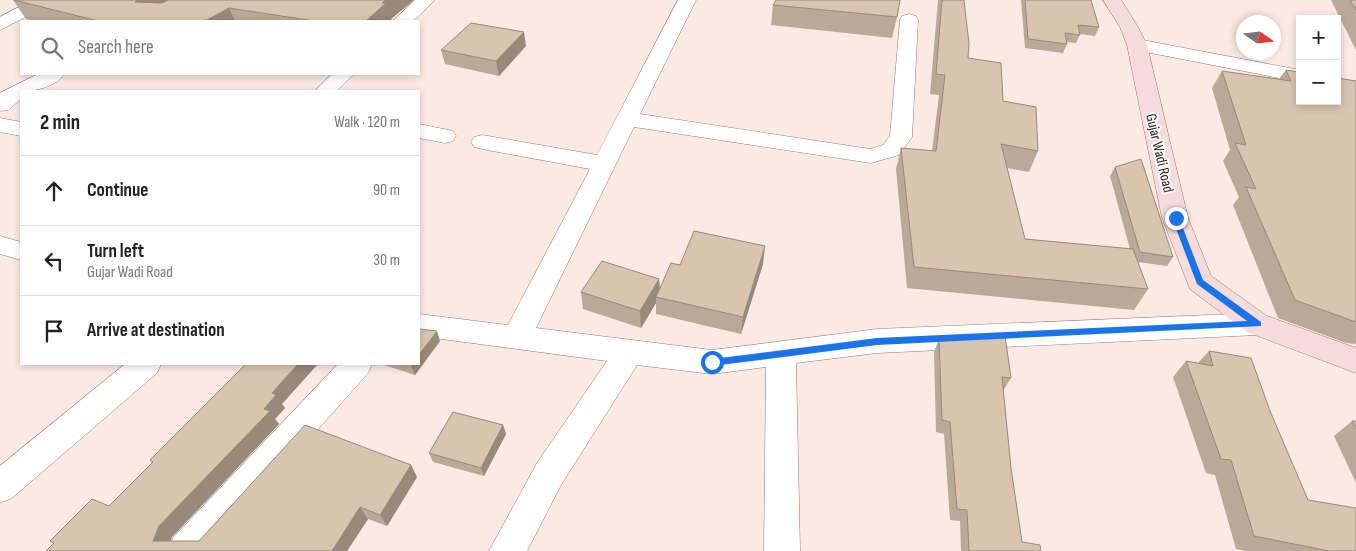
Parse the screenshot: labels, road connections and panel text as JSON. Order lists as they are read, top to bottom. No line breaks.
{"streets":{"street":["Gujar Wadi Road"]},"north":"right","page":{"map_buttons":["+","−"],"search":"Search here","heading":["2 min","Walk · 120 m"],"list":[["Continue","90 m"],["Turn left","Gujar Wadi Road","30 m"],"Arrive at destination"]}}
